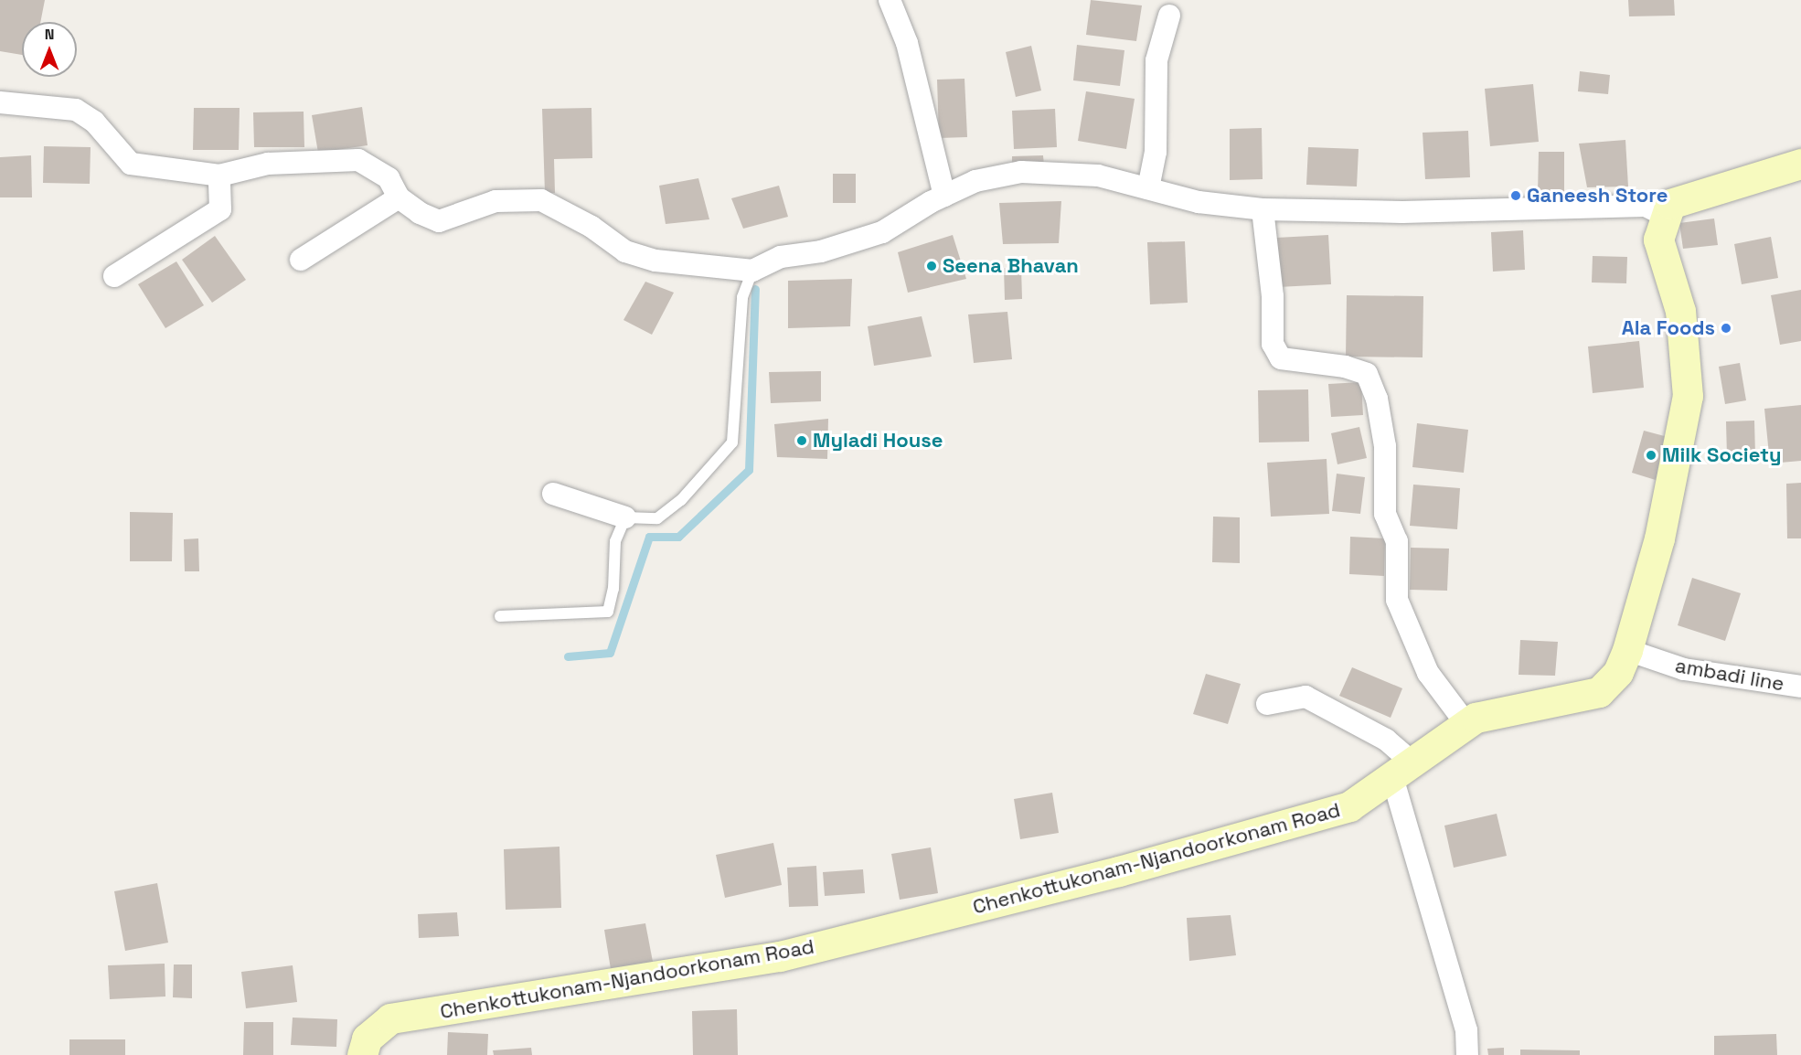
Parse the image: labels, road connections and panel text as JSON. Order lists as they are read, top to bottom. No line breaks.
{"streets":{"main road":["Chenkottukonam-Njandoorkonam Road"],"street":["ambadi line"]},"crossings":[["ambadi line","Chenkottukonam-Njandoorkonam Road"]],"places":["Ganeesh Store","Seena Bhavan","Ala Foods","Myladi House","Milk Society"],"north":"top"}
